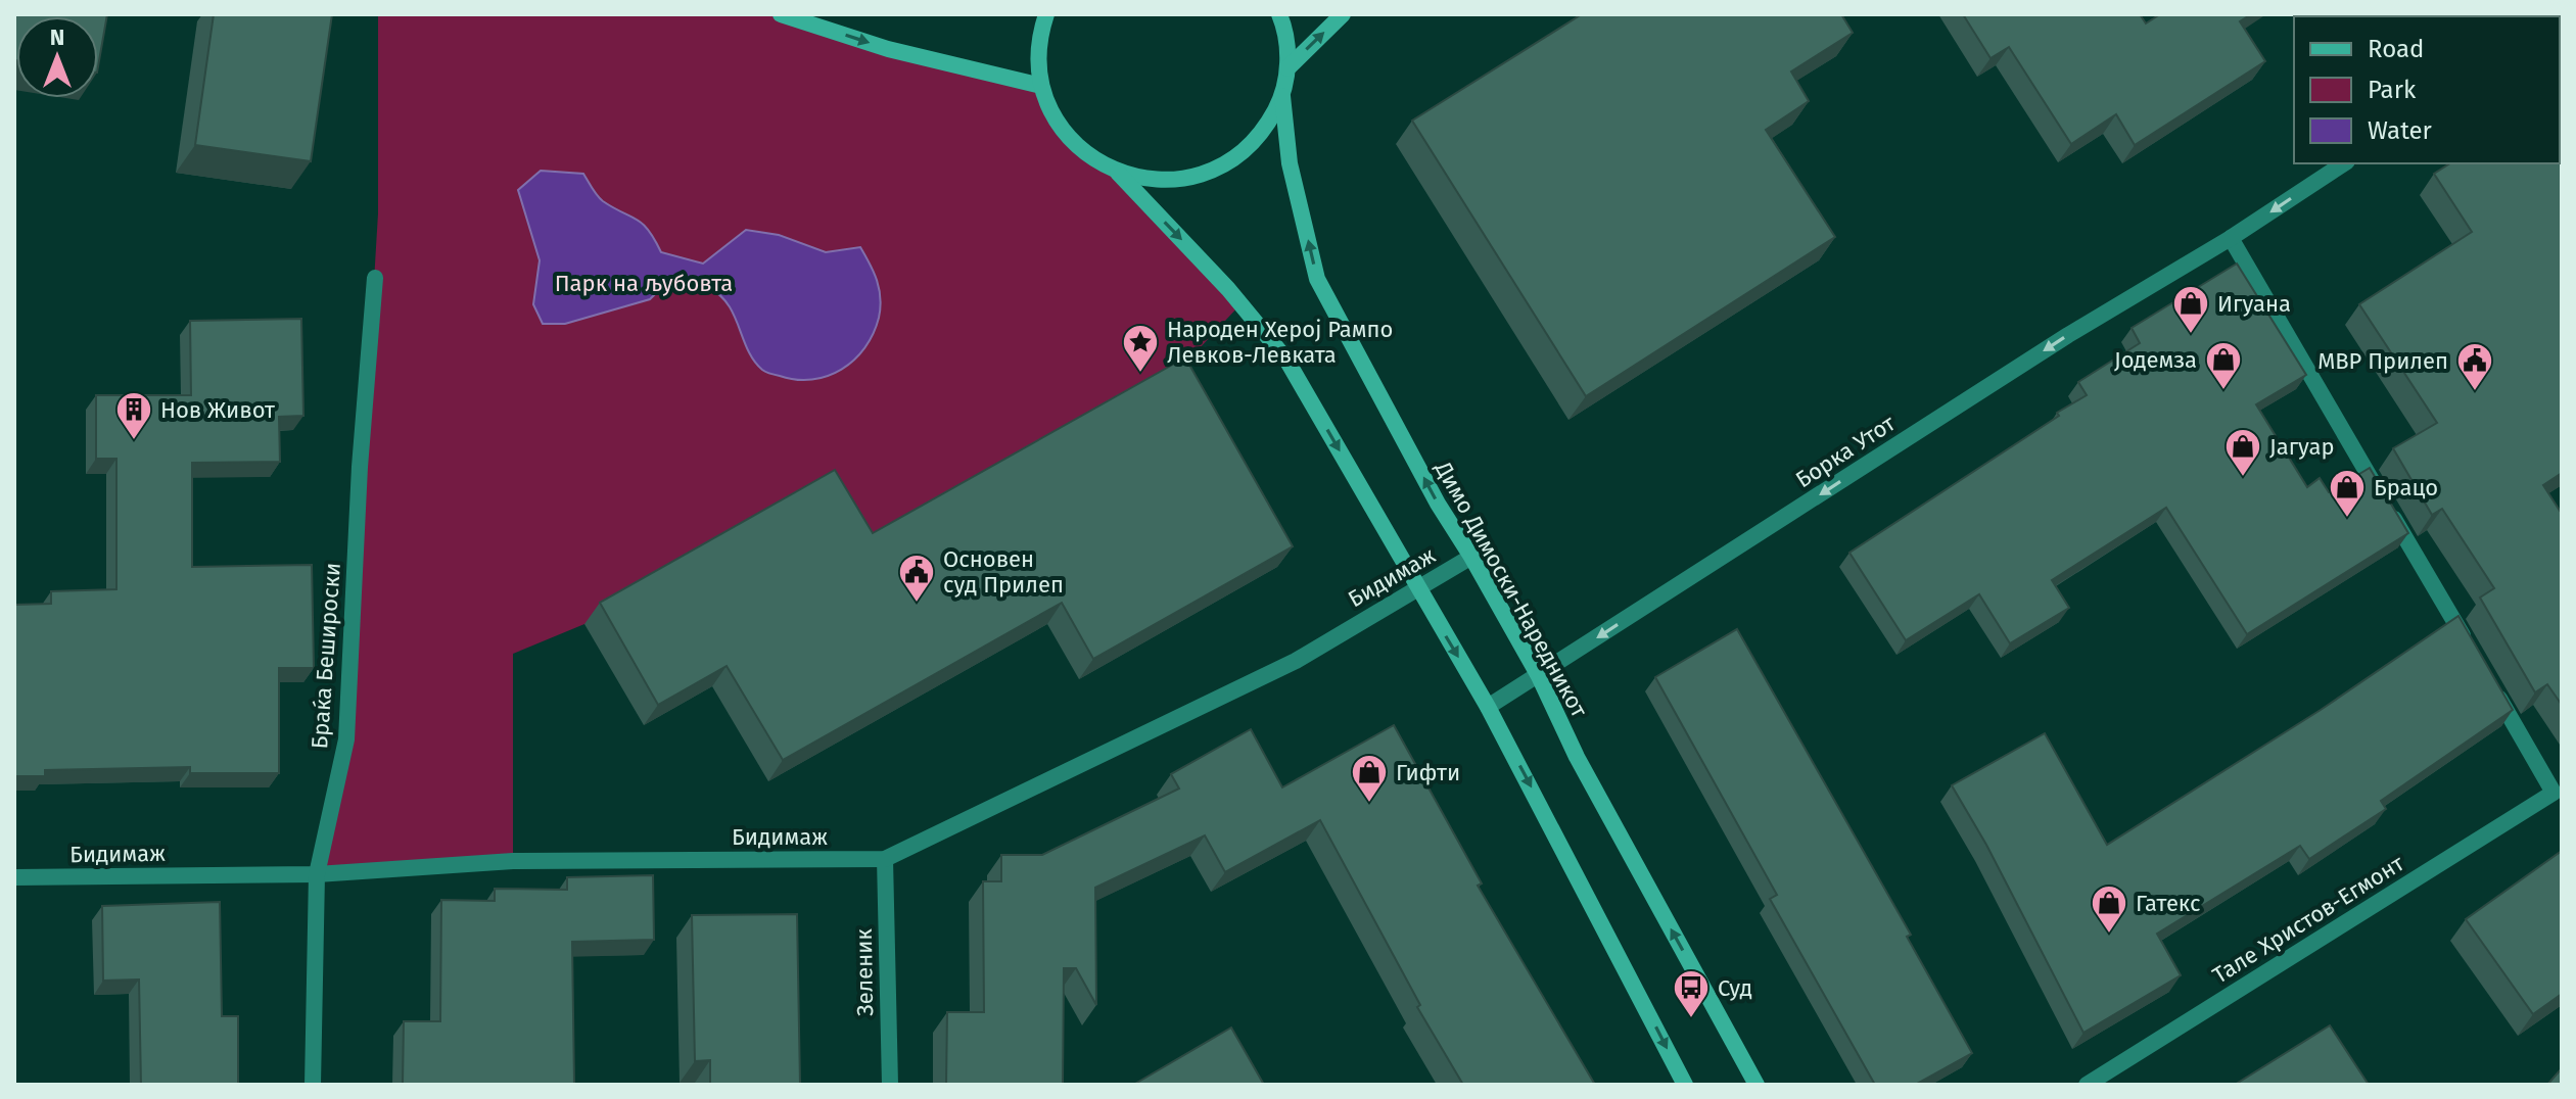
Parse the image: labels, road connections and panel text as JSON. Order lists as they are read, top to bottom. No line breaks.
{"streets":{"street":["Борка Утот","Бидимаж","Димо Димоски-Наредникот","Браќа Бешироски","Тале Христов-Егмонт","Зеленик"]},"crossings":[["Борка Утот","Димо Димоски-Наредникот"],["Бидимаж","Димо Димоски-Наредникот"],["Бидимаж","Браќа Бешироски"],["Бидимаж","Зеленик"]],"one_way":["Борка Утот"],"parks":["Парк на љубовта"],"places":{"shop":["Игуана","Јодемза","Јагуар","Брацо","Гифти","Гатекс"],"place":["Народен Херој Рампо Левков-Левката"],"public building":["МВР Прилеп","Основен суд Прилеп"],"building":["Нов Живот"],"bus stop":["Суд"]},"legend":["Road","Park","Water"],"north":"top"}
